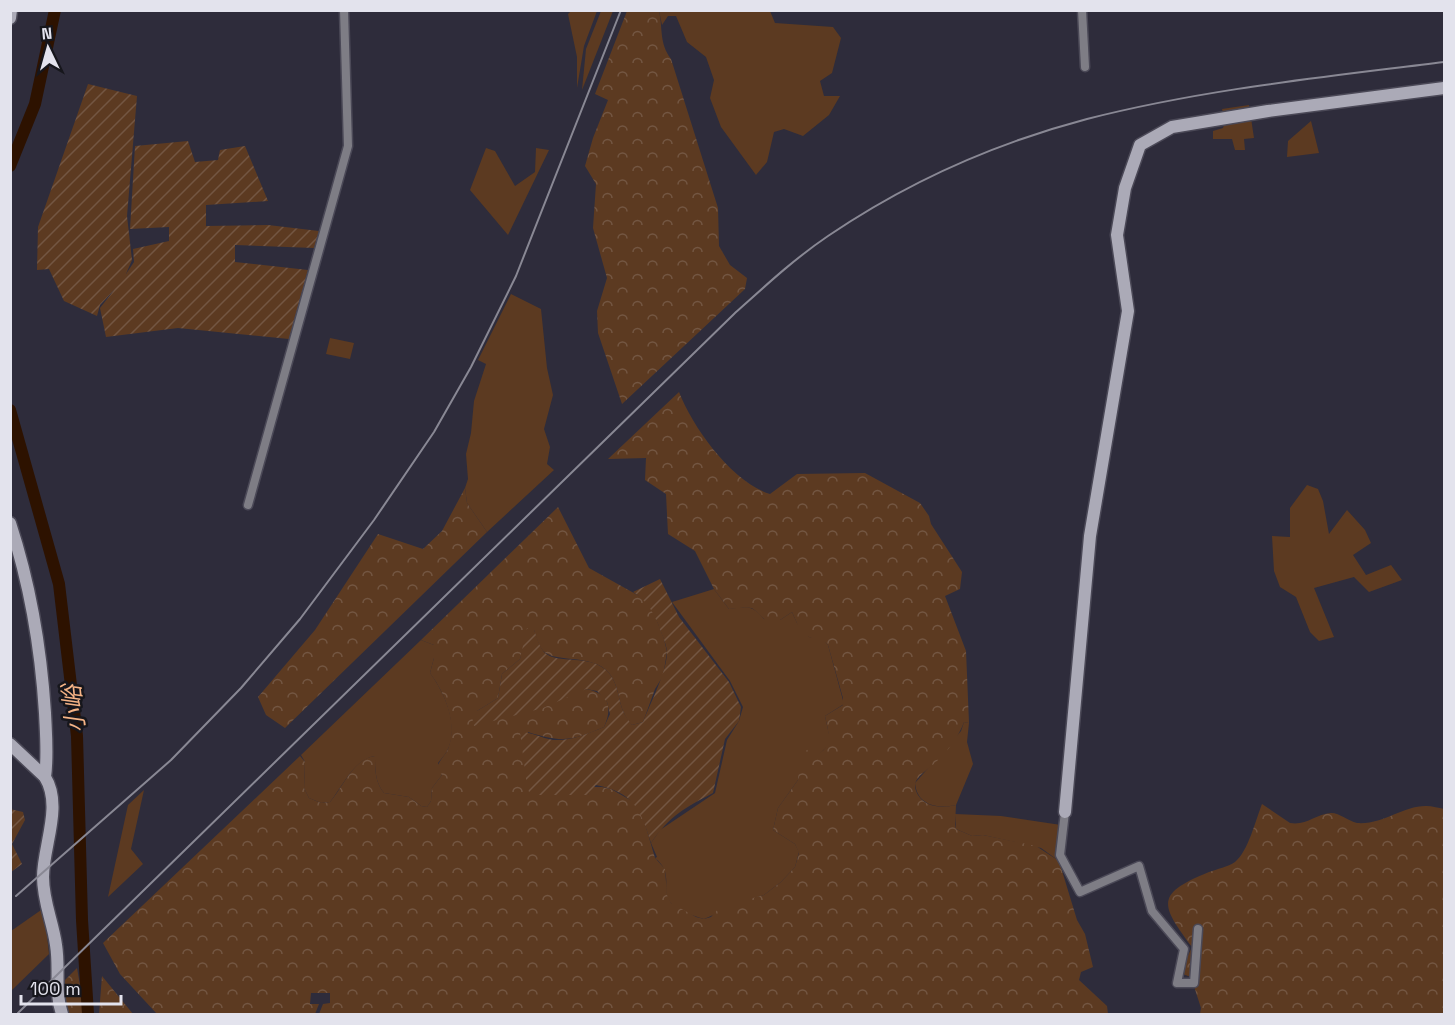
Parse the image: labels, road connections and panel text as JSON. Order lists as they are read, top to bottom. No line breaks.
{"water":["小峪"],"scale_bar":"100 m","north":"top"}
